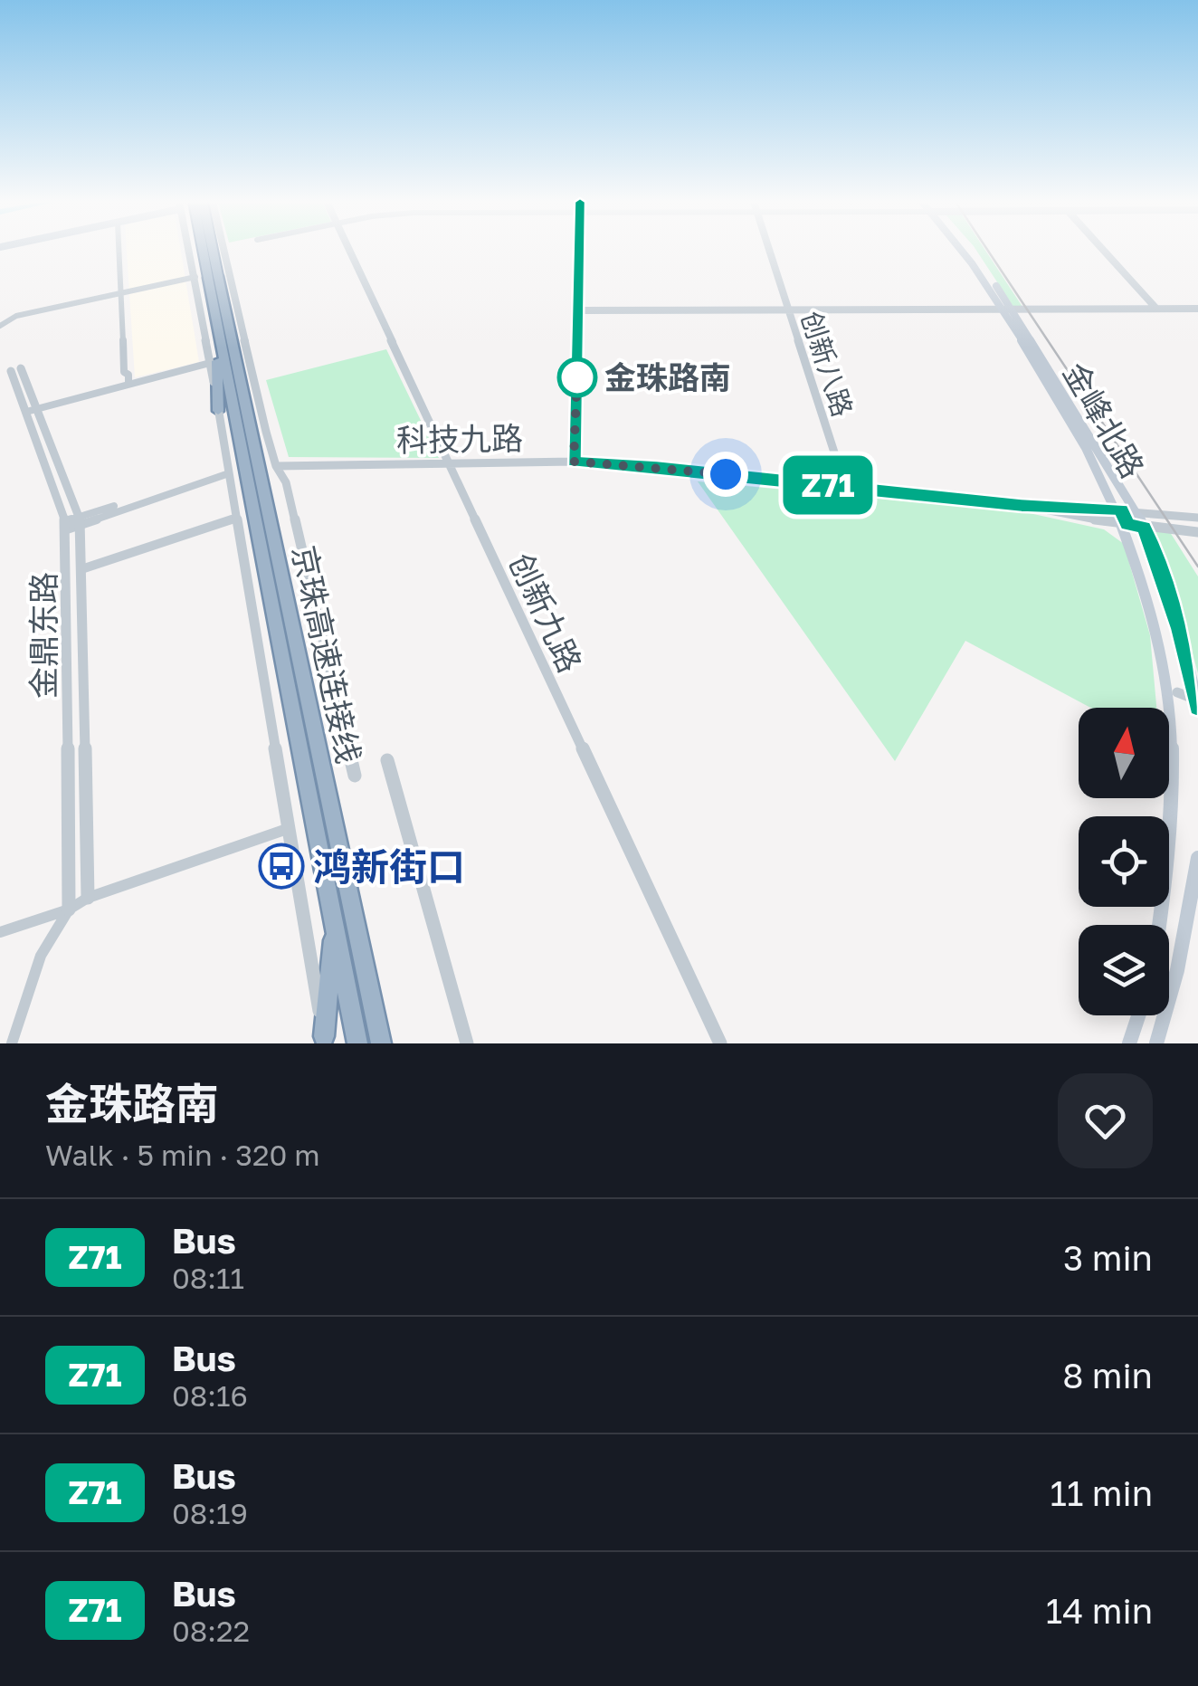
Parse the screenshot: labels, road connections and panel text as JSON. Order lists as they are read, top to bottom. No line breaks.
{"streets":{"highway":["京珠高速连接线"],"main road":["金峰北路"],"street":["创新八路","科技九路","创新九路","金鼎东路"]},"crossings":[["创新八路","科技九路"],["金峰北路","科技九路"],["科技九路","创新九路"]],"places":{"other":["金珠路南"],"bus stop":["鸿新街口"]},"lines":["bus line Z71"],"north":"top","page":{"on_map":"Z71","heading":["金珠路南","Walk · 5 min · 320 m"],"list":[{"mark":"Z71","name":"Bus","note":"08:11","value":"3 min"},{"mark":"Z71","name":"Bus","note":"08:16","value":"8 min"},{"mark":"Z71","name":"Bus","note":"08:19","value":"11 min"},{"mark":"Z71","name":"Bus","note":"08:22","value":"14 min"}]}}
